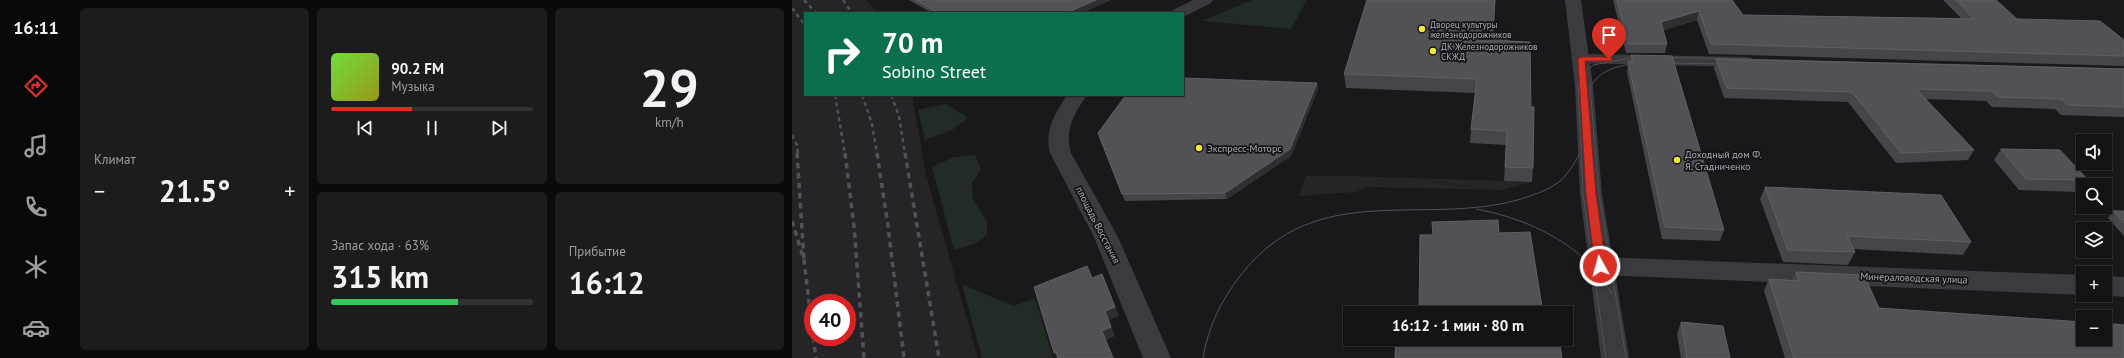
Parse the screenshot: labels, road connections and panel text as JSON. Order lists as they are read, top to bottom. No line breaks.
{"streets":{"street":["площадь Восстания","Минераловодская улица"]},"places":["Дворец культуры железнодорожников","ДК Железнодорожников СКЖД","Экспресс-Моторс","Доходный дом Ф. Я. Стадниченко"],"page":{"tabs":"16:11","tile":["Климат",["29","km/h"],["Запас хода · 63%","315 km"],["Прибытие","16:12"]],"turn":["70 m","Sobino Street"],"song":["90.2 FM","Музыка"],"map_buttons":["+","−"],"heat":["−","21.5°","+"],"limit":"40","trip":"16:12 · 1 мин · 80 m"}}
